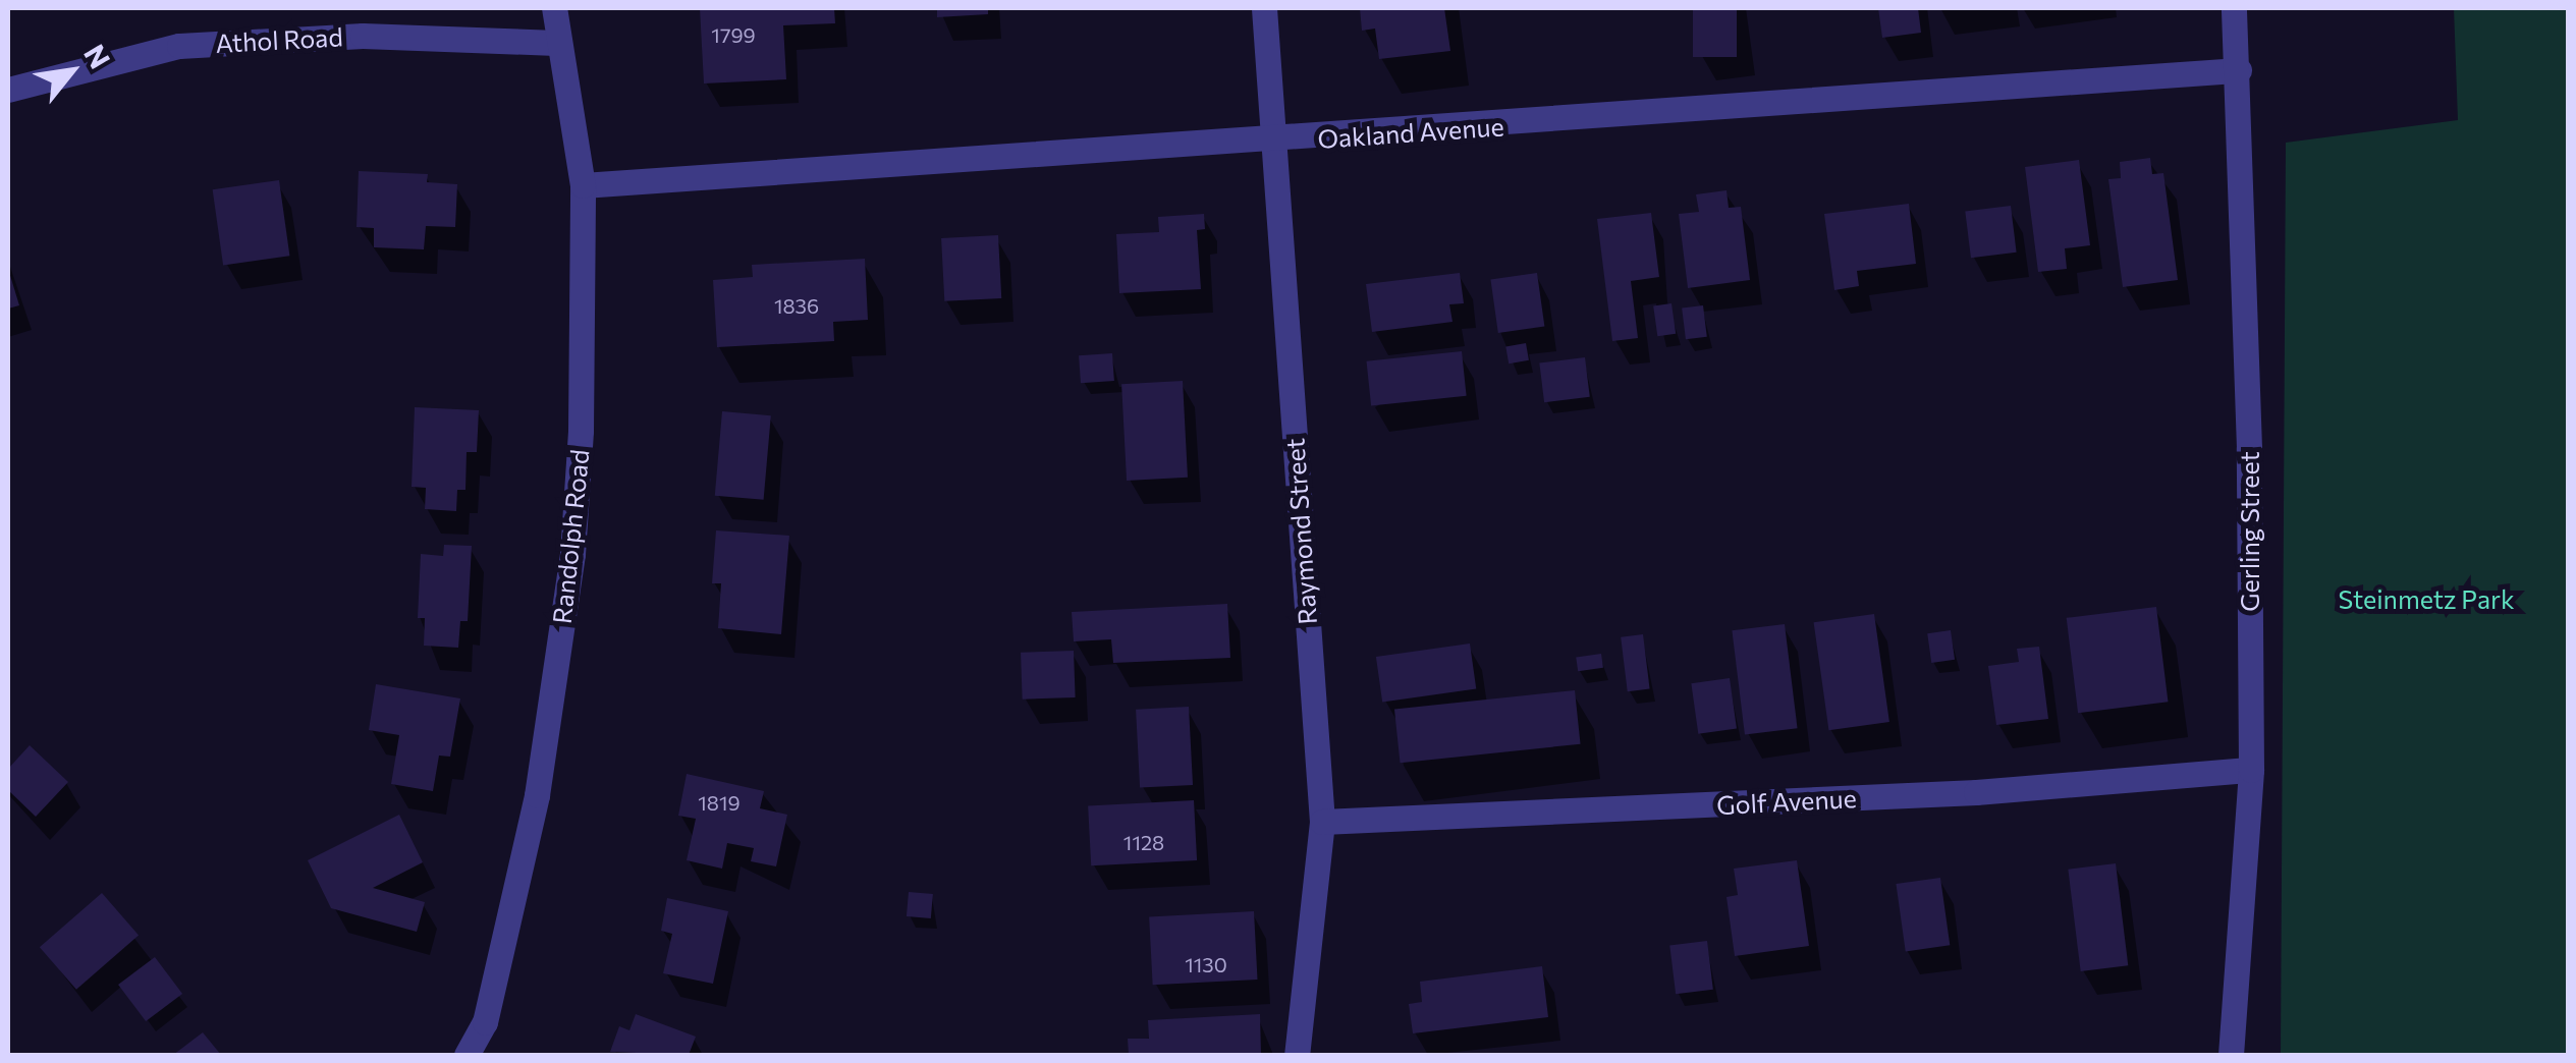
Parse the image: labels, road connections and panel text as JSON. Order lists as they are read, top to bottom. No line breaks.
{"streets":{"street":["Athol Road","Oakland Avenue","Raymond Street","Gerling Street","Randolph Road","Golf Avenue"]},"crossings":[["Athol Road","Randolph Road"],["Oakland Avenue","Raymond Street"],["Oakland Avenue","Gerling Street"],["Oakland Avenue","Randolph Road"],["Raymond Street","Golf Avenue"],["Gerling Street","Golf Avenue"]],"parks":["Steinmetz Park"],"house_numbers":["1799","1836","1819","1128","1130"],"north":"top right"}
